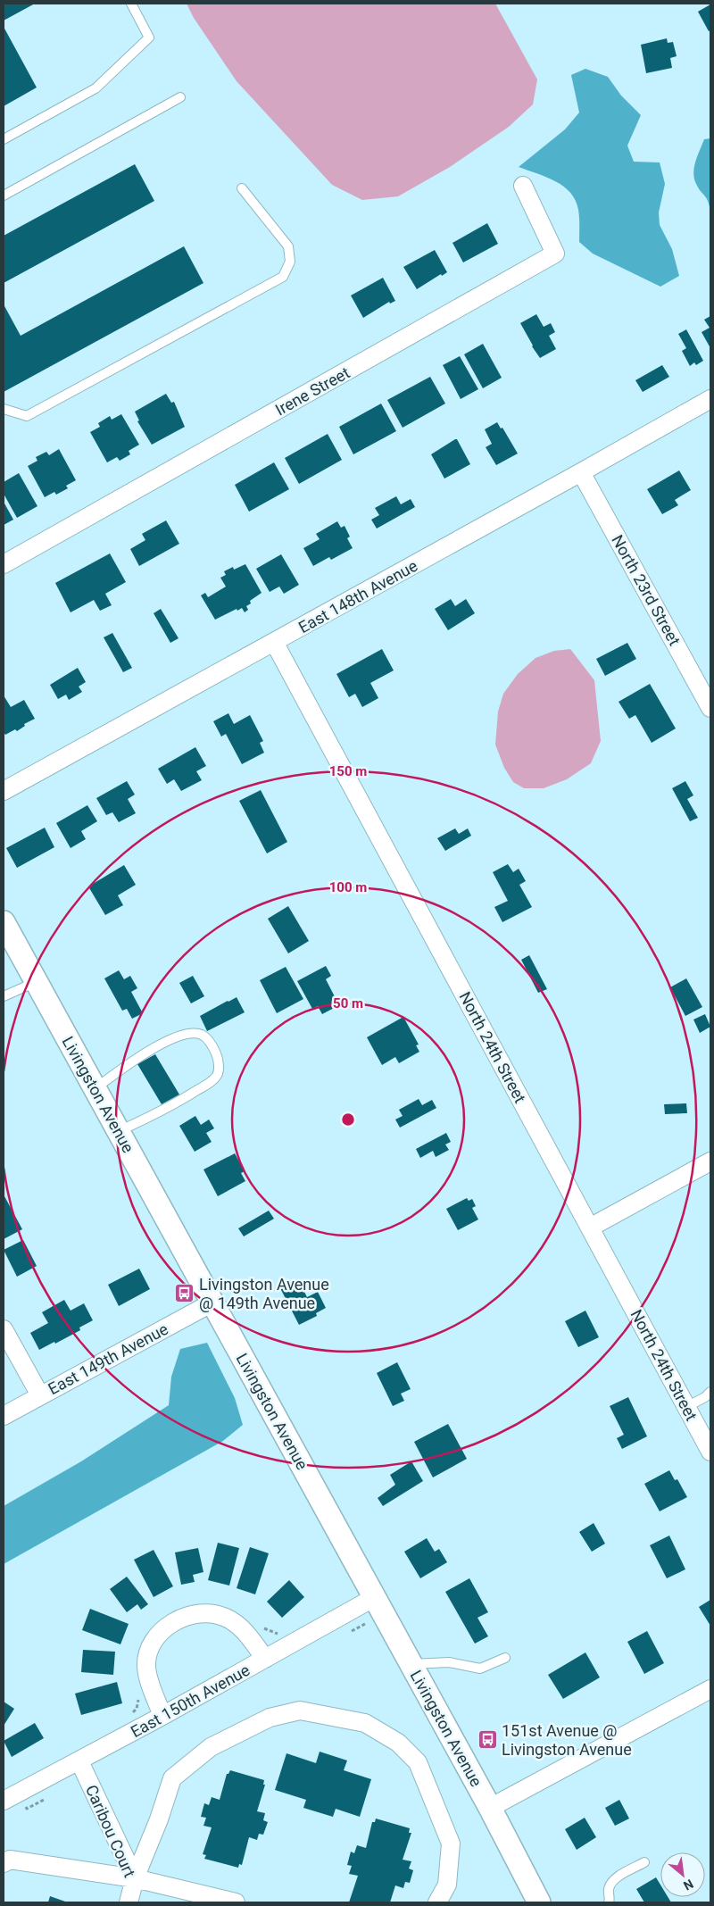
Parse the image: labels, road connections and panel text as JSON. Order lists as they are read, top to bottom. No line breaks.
{"streets":{"street":["Irene Street","North 23rd Street","East 148th Avenue","North 24th Street","Livingston Avenue","East 149th Avenue","East 150th Avenue","Caribou Court"]},"crossings":[["North 23rd Street","East 148th Avenue"],["East 148th Avenue","North 24th Street"],["Livingston Avenue","East 149th Avenue"],["Livingston Avenue","East 150th Avenue"],["East 150th Avenue","Caribou Court"]],"places":{"bus stop":["Livingston Avenue @ 149th Avenue","151st Avenue @ Livingston Avenue"]},"north":"bottom right","rings":["150 m","100 m","50 m"]}
